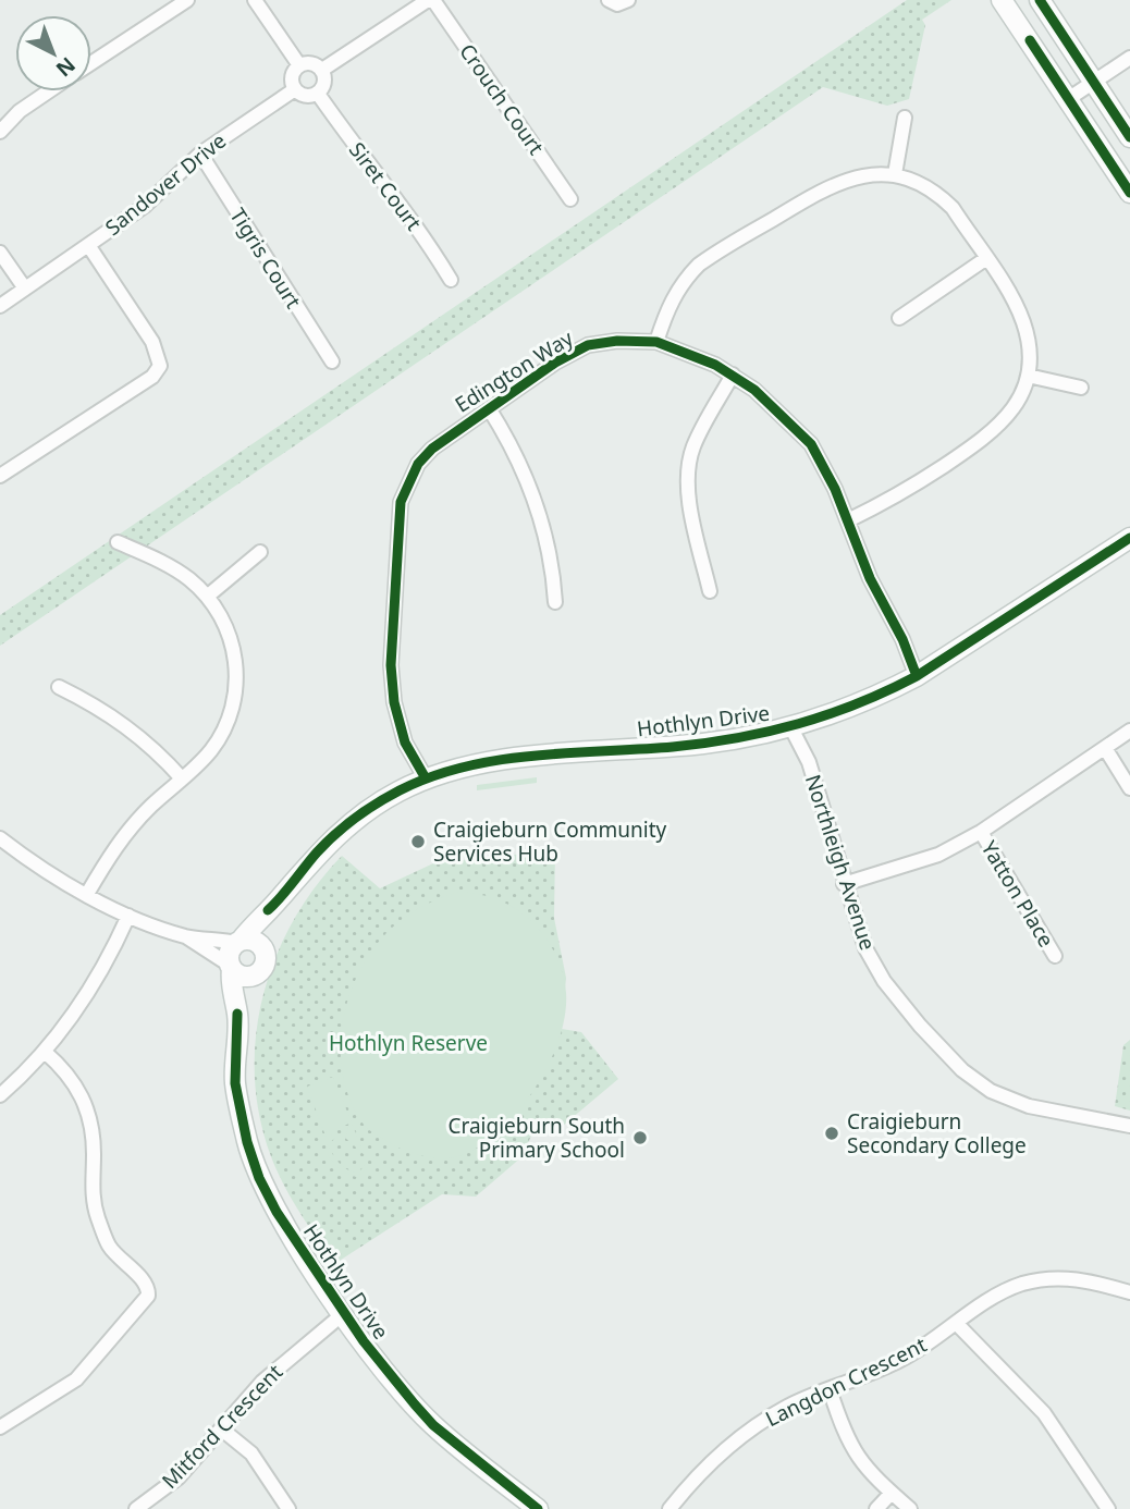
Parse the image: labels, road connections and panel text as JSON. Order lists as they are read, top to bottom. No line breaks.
{"streets":{"street":["Crouch Court","Sandover Drive","Siret Court","Tigris Court","Edington Way","Hothlyn Drive","Northleigh Avenue","Yatton Place","Langdon Crescent","Mitford Crescent"]},"crossings":[["Sandover Drive","Siret Court"],["Sandover Drive","Tigris Court"],["Edington Way","Hothlyn Drive"],["Hothlyn Drive","Northleigh Avenue"],["Hothlyn Drive","Mitford Crescent"]],"parks":["Hothlyn Reserve"],"places":["Craigieburn Community Services Hub","Craigieburn Secondary College","Craigieburn South Primary School"],"north":"bottom right"}
